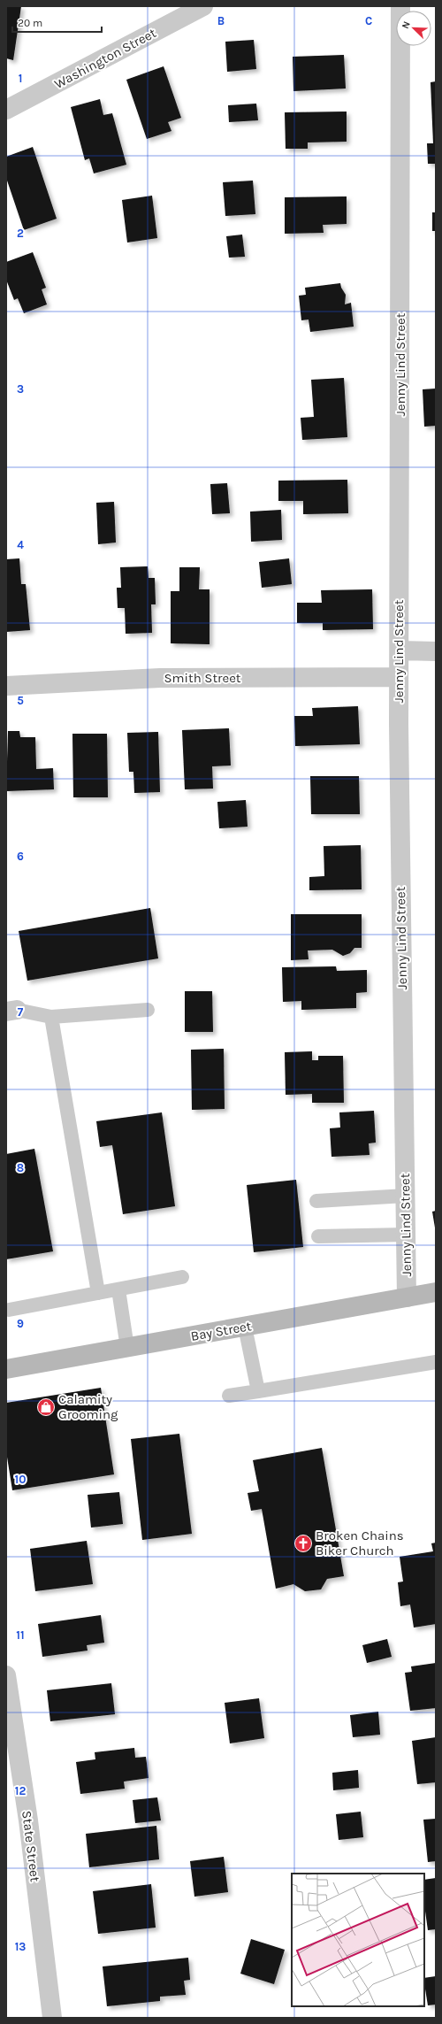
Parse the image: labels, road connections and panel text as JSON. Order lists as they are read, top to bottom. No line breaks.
{"streets":{"main road":["Bay Street"],"street":["Washington Street","Jenny Lind Street","Smith Street","State Street"]},"crossings":[["Jenny Lind Street","Smith Street"],["Jenny Lind Street","Bay Street"]],"places":{"shop":["Calamity Grooming"],"church":["Broken Chains Biker Church"]},"scale_bar":"20 m","north":"top left","grid":{"columns":["B","C"],"rows":["1","2","3","4","5","6","7","8","9","10","11","12","13"]}}
